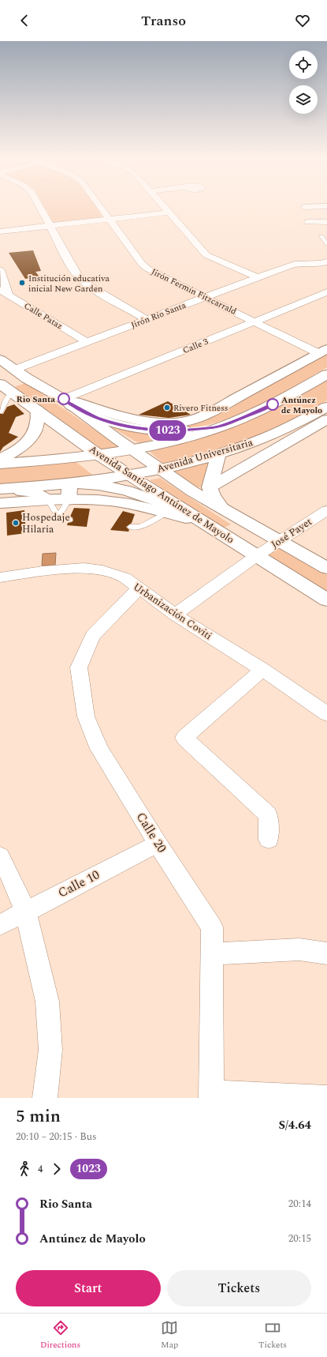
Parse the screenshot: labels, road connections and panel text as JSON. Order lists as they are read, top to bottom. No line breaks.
{"streets":{"main road":["Avenida Universitaria","Avenida Santiago Antúnez de Mayolo"],"street":["Jirón Fermín Fitzcarrald","Jirón Río Santa","Calle Pataz","Calle 3","José Payet","Urbanización Coviti","Calle 20","Calle 10"]},"crossings":[["Jirón Fermín Fitzcarrald","Jirón Río Santa"],["Jirón Fermín Fitzcarrald","Calle 3"],["Jirón Río Santa","Calle Pataz"],["Jirón Río Santa","Avenida Santiago Antúnez de Mayolo"],["Calle 3","Avenida Santiago Antúnez de Mayolo"],["Avenida Universitaria","Avenida Santiago Antúnez de Mayolo"],["Avenida Santiago Antúnez de Mayolo","José Payet"],["José Payet","Urbanización Coviti"],["Urbanización Coviti","Calle 20"],["Calle 20","Calle 10"]],"places":["Institución educativa inicial New Garden","Rio Santa","Antúnez de Mayolo","Rivero Fitness","Hospedaje Hilaria"],"lines":["bus line 1023"],"page":{"header":"Transo","on_map":"1023","heading":["5 min","20:10 – 20:15 · Bus","S/4.64"],"legs":["4","1023"],"list":[{"name":"Rio Santa","value":"20:14"},{"name":"Antúnez de Mayolo","value":"20:15"}],"buttons":["Start","Tickets"],"tabs":["Directions","Map","Tickets"]}}
